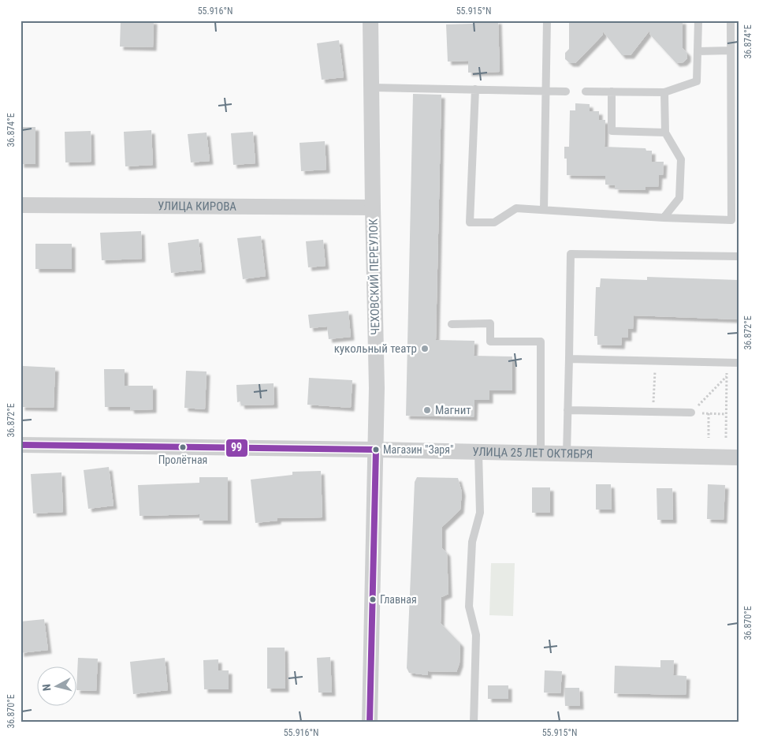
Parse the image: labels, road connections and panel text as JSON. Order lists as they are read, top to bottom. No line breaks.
{"streets":{"street":["УЛИЦА КИРОВА","ЧЕХОВСКИЙ ПЕРЕУЛОК","УЛИЦА 25 ЛЕТ ОКТЯБРЯ"]},"crossings":[["УЛИЦА КИРОВА","ЧЕХОВСКИЙ ПЕРЕУЛОК"],["ЧЕХОВСКИЙ ПЕРЕУЛОК","УЛИЦА 25 ЛЕТ ОКТЯБРЯ"]],"places":["кукольный театр","Магнит","Пролётная","Магазин \"Заря\"","Главная"],"lines":["transit line 99"],"north":"left","coordinates":["55.916°N","55.915°N","36.874°E","36.872°E","36.870°E"]}
